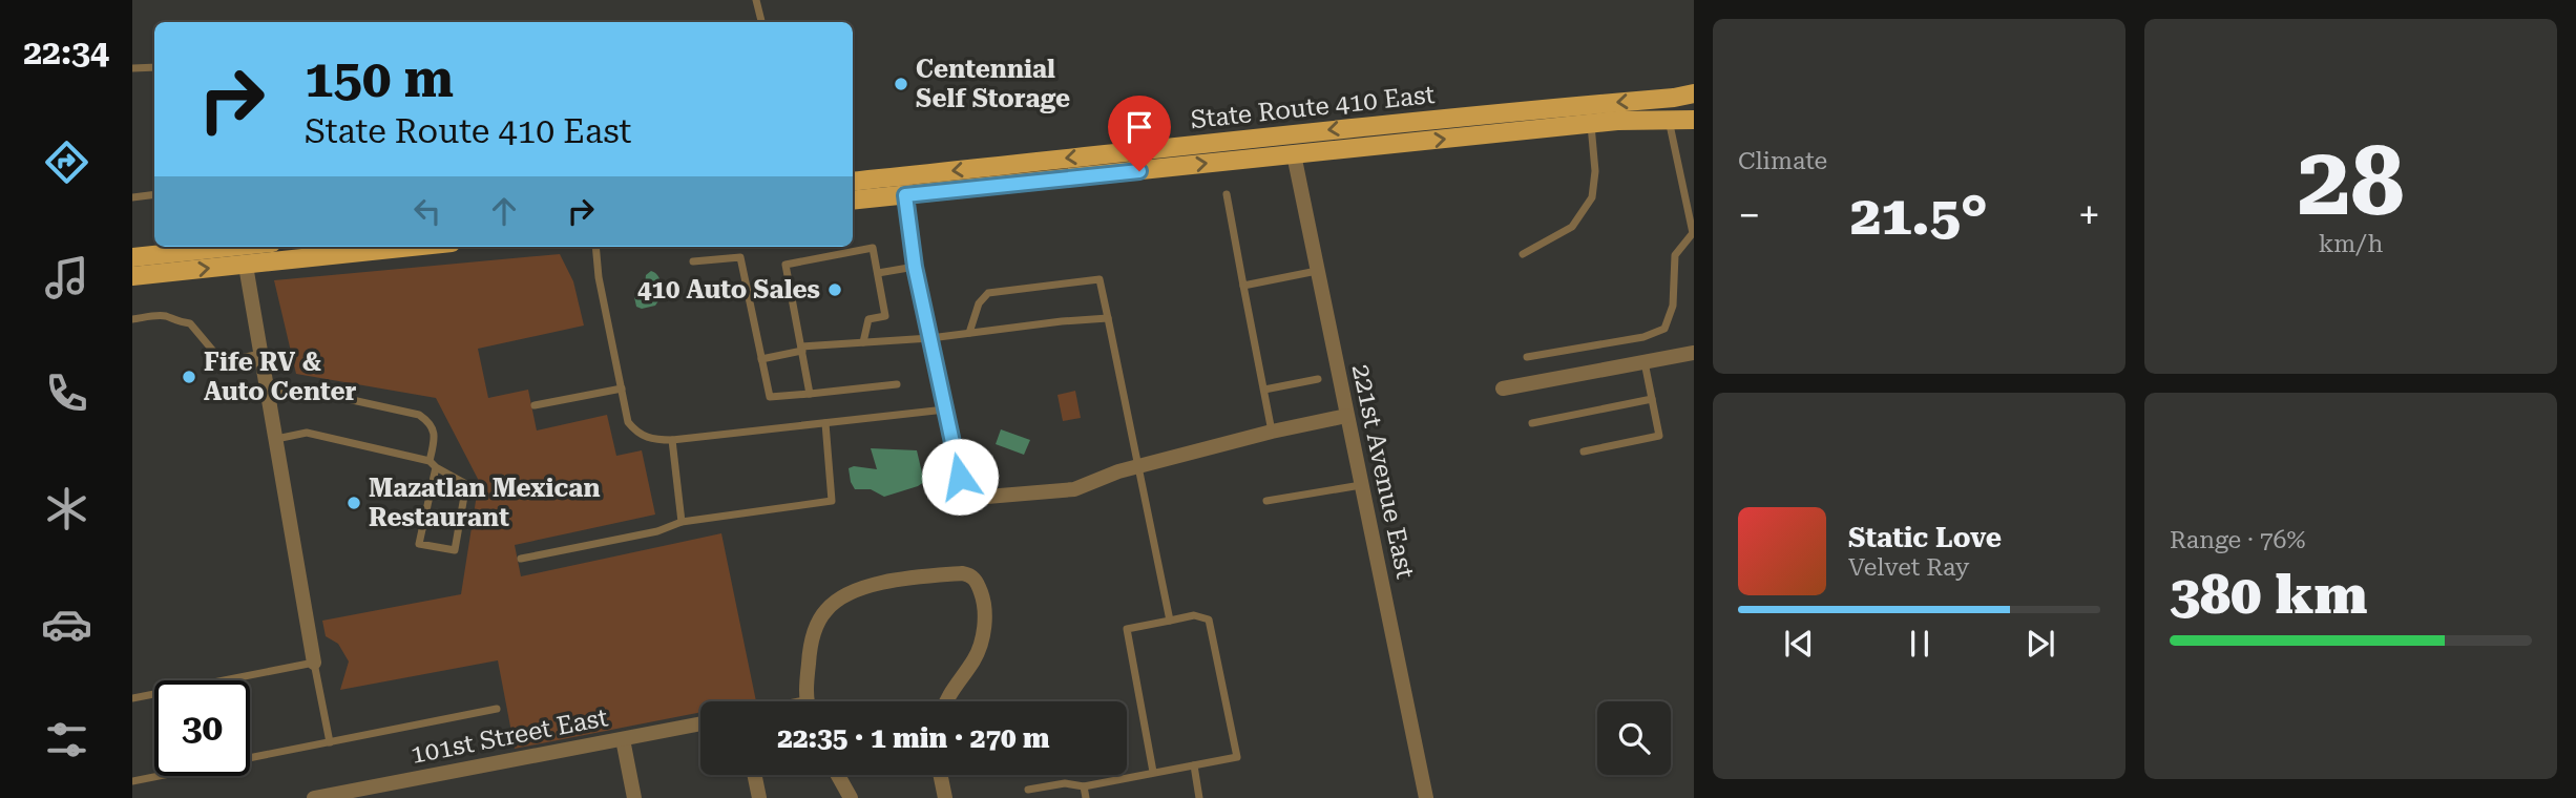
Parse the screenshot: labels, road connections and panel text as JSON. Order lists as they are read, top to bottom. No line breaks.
{"streets":{"main road":["State Route 410 East"],"street":["221st Avenue East","101st Street East"]},"crossings":[["State Route 410 East","221st Avenue East"]],"places":["Centennial Self Storage","410 Auto Sales","Fife RV & Auto Center","Mazatlan Mexican Restaurant"],"page":{"tabs":"22:34","tile":["Climate",["28","km/h"],["Range · 76%","380 km"]],"turn":["150 m","State Route 410 East"],"heat":["−","21.5°","+"],"song":["Static Love","Velvet Ray"],"limit":"30","trip":"22:35 · 1 min · 270 m"}}
